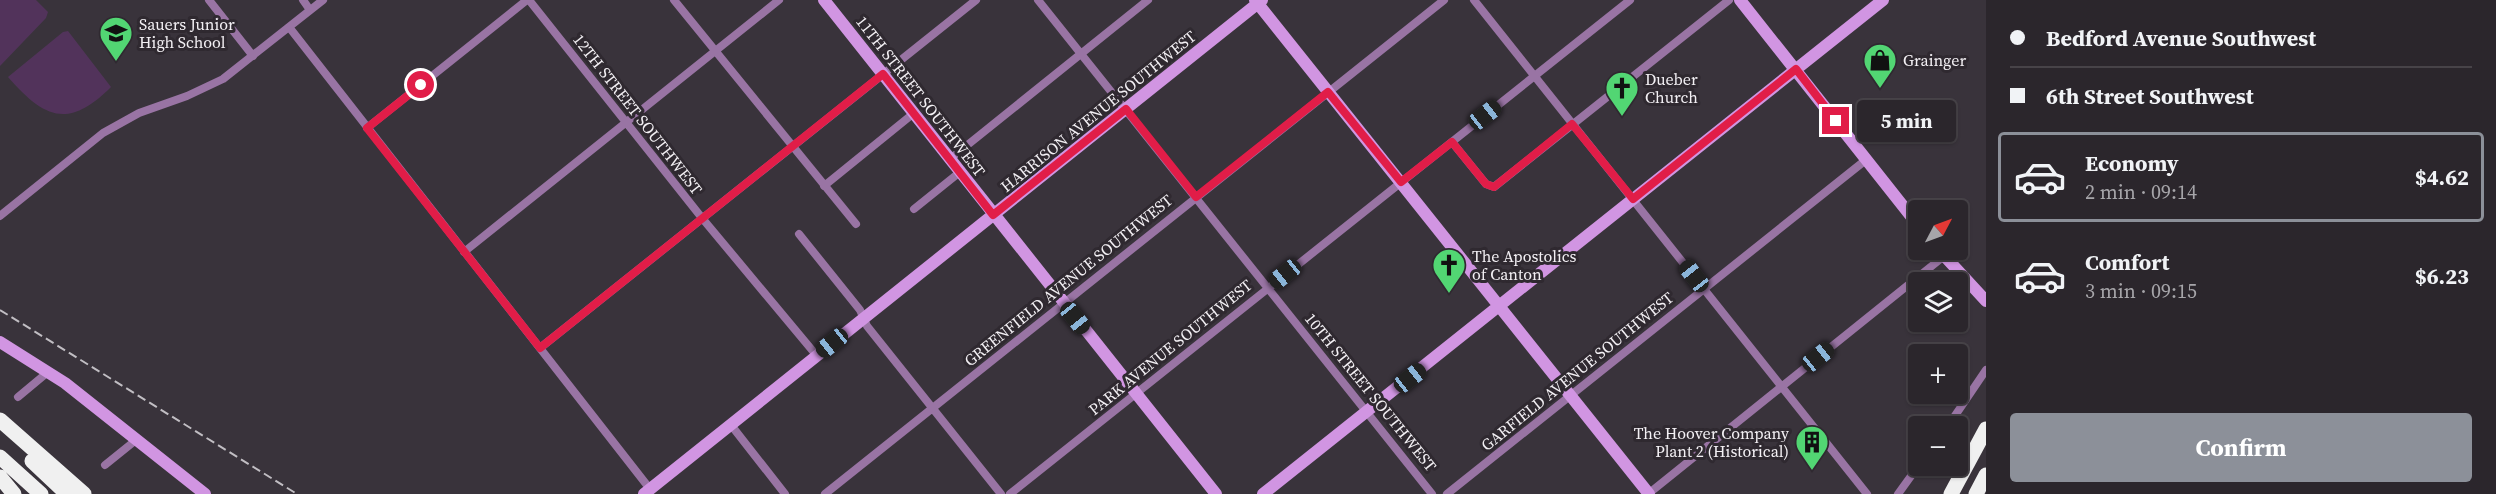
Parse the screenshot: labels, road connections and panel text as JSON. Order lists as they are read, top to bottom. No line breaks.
{"streets":{"street":["11TH STREET SOUTHWEST","HARRISON AVENUE SOUTHWEST","12TH STREET SOUTHWEST","GREENFIELD AVENUE SOUTHWEST","PARK AVENUE SOUTHWEST","GARFIELD AVENUE SOUTHWEST","10TH STREET SOUTHWEST"]},"crossings":[["11TH STREET SOUTHWEST","HARRISON AVENUE SOUTHWEST"],["11TH STREET SOUTHWEST","GREENFIELD AVENUE SOUTHWEST"],["11TH STREET SOUTHWEST","PARK AVENUE SOUTHWEST"],["HARRISON AVENUE SOUTHWEST","12TH STREET SOUTHWEST"],["HARRISON AVENUE SOUTHWEST","10TH STREET SOUTHWEST"],["GREENFIELD AVENUE SOUTHWEST","10TH STREET SOUTHWEST"],["PARK AVENUE SOUTHWEST","10TH STREET SOUTHWEST"]],"places":{"school or university":["Sauers Junior High School"],"shop":["Grainger"],"church":["Dueber Church","The Apostolics of Canton"],"building":["The Hoover Company Plant 2 (Historical)"]},"north":"top right","page":{"banner":["Bedford Avenue Southwest","6th Street Southwest"],"bubble":"5 min","list":[{"name":"Economy","note":"2 min · 09:14","value":"$4.62"},{"name":"Comfort","note":"3 min · 09:15","value":"$6.23"}],"map_buttons":["+","−"],"buttons":"Confirm"}}
